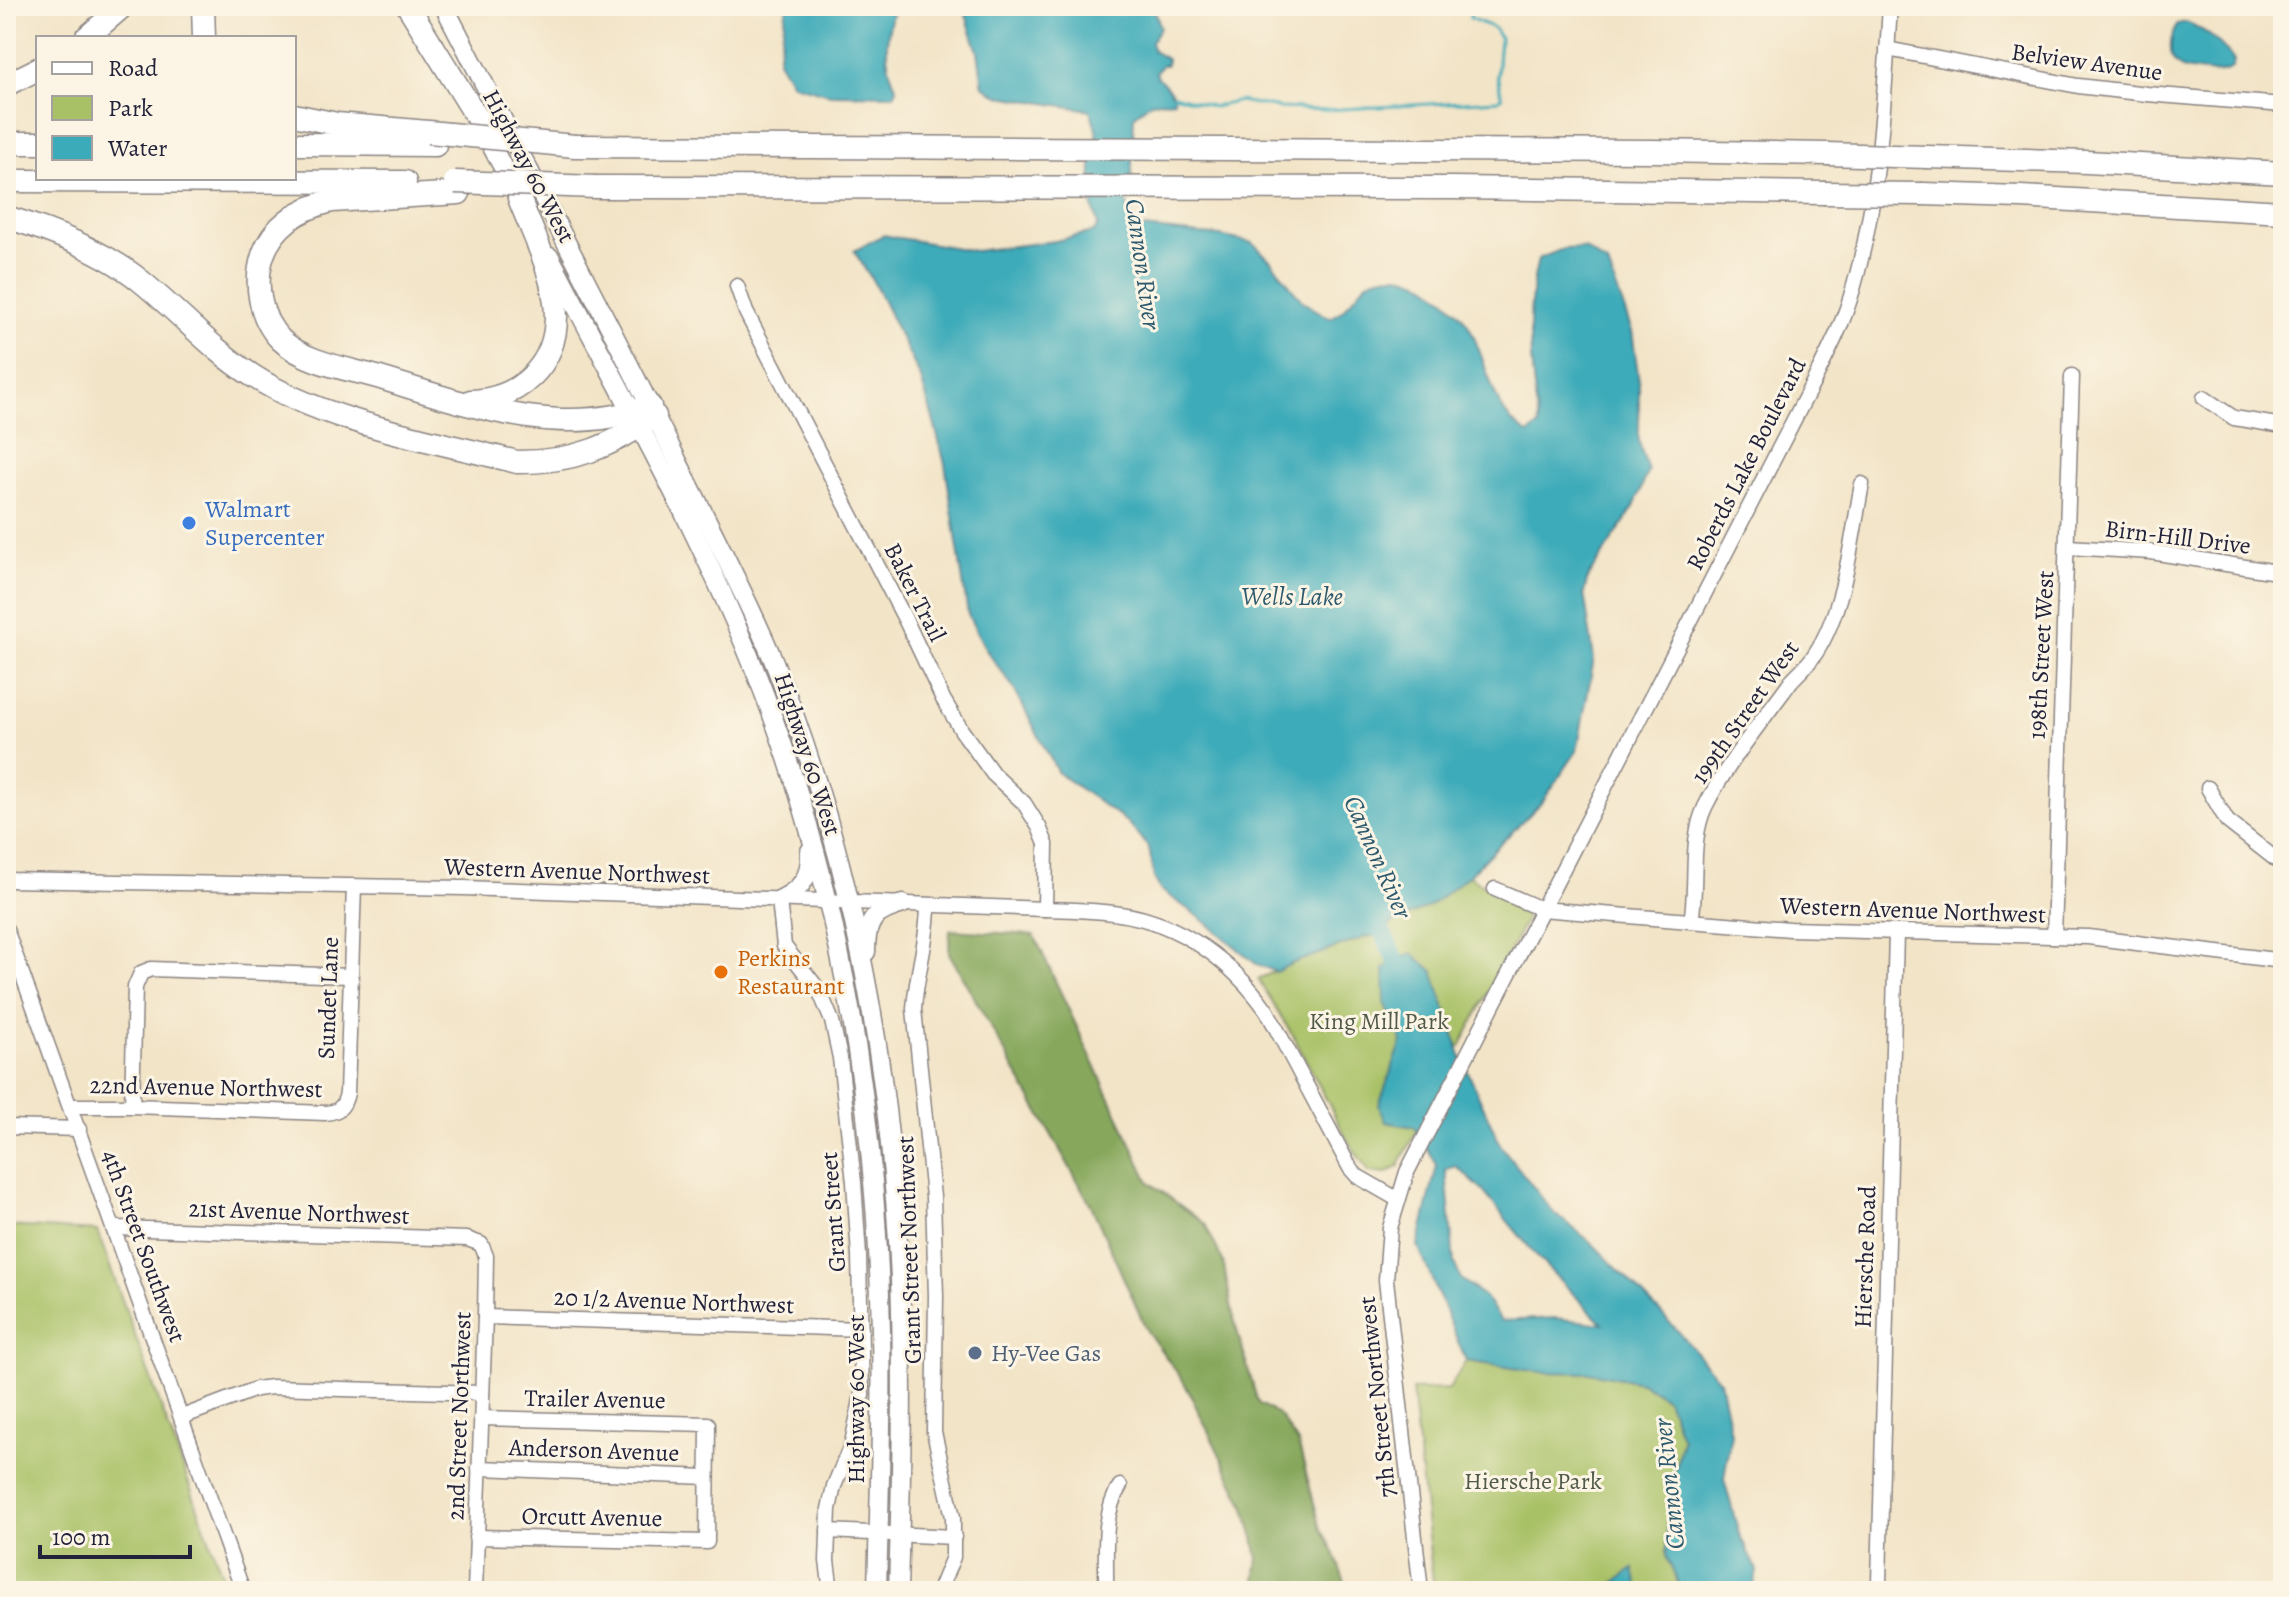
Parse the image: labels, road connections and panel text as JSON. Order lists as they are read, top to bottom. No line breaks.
{"streets":{"main road":["Highway 60 West"],"street":["Belview Avenue","Roberds Lake Boulevard","Birn-Hill Drive","Baker Trail","198th Street West","199th Street West","Western Avenue Northwest","Sundet Lane","22nd Avenue Northwest","21st Avenue Northwest","Grant Street","4th Street Southwest","Grant Street Northwest","Hiersche Road","20 1/2 Avenue Northwest","7th Street Northwest","Trailer Avenue","2nd Street Northwest","Anderson Avenue","Orcutt Avenue"]},"crossings":[["Belview Avenue","Roberds Lake Boulevard"],["Highway 60 West","Western Avenue Northwest"],["Roberds Lake Boulevard","Western Avenue Northwest"],["Roberds Lake Boulevard","7th Street Northwest"],["Birn-Hill Drive","198th Street West"],["Baker Trail","Western Avenue Northwest"],["198th Street West","Western Avenue Northwest"],["199th Street West","Western Avenue Northwest"],["Western Avenue Northwest","Sundet Lane"],["Western Avenue Northwest","Grant Street"],["Western Avenue Northwest","Grant Street Northwest"],["Western Avenue Northwest","Hiersche Road"],["Western Avenue Northwest","7th Street Northwest"],["Sundet Lane","22nd Avenue Northwest"],["22nd Avenue Northwest","4th Street Southwest"],["21st Avenue Northwest","4th Street Southwest"],["21st Avenue Northwest","2nd Street Northwest"],["Grant Street","20 1/2 Avenue Northwest"],["20 1/2 Avenue Northwest","2nd Street Northwest"],["Trailer Avenue","2nd Street Northwest"],["Trailer Avenue","Anderson Avenue"],["Trailer Avenue","Orcutt Avenue"],["2nd Street Northwest","Anderson Avenue"],["2nd Street Northwest","Orcutt Avenue"],["Anderson Avenue","Orcutt Avenue"]],"water":["Cannon River","Wells Lake"],"parks":["King Mill Park","Hiersche Park"],"places":["Walmart Supercenter","Perkins Restaurant","Hy-Vee Gas"],"legend":["Road","Park","Water"],"scale_bar":"100 m"}
